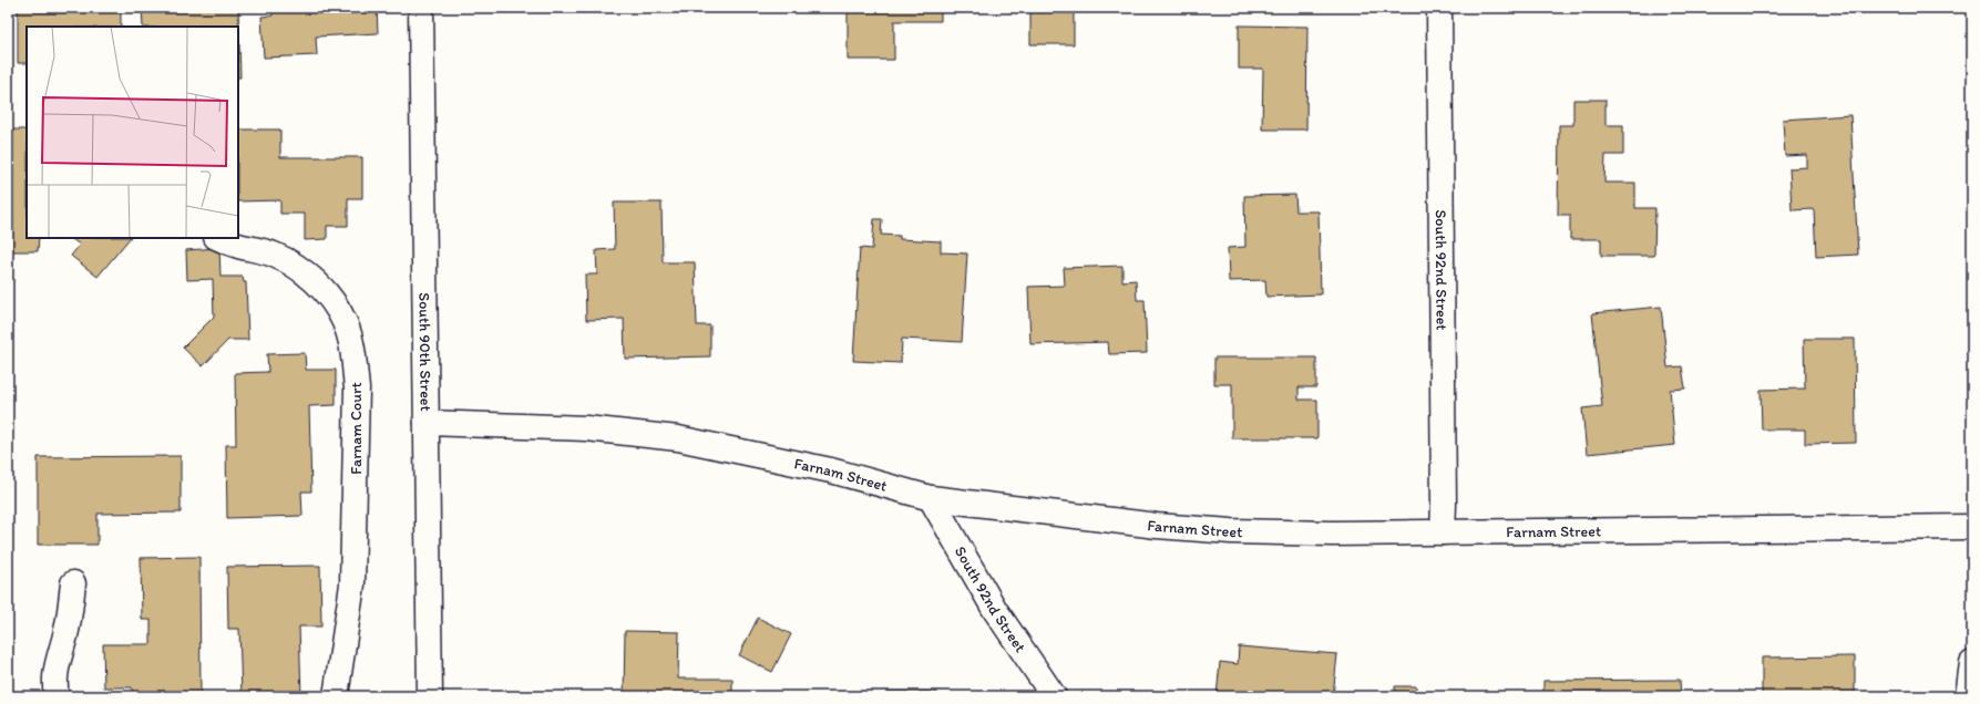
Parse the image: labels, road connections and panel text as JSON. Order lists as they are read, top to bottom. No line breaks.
{"streets":{"street":["South 92nd Street","South 90th Street","Farnam Court","Farnam Street"]},"crossings":[["South 92nd Street","Farnam Street"],["South 90th Street","Farnam Street"]]}
